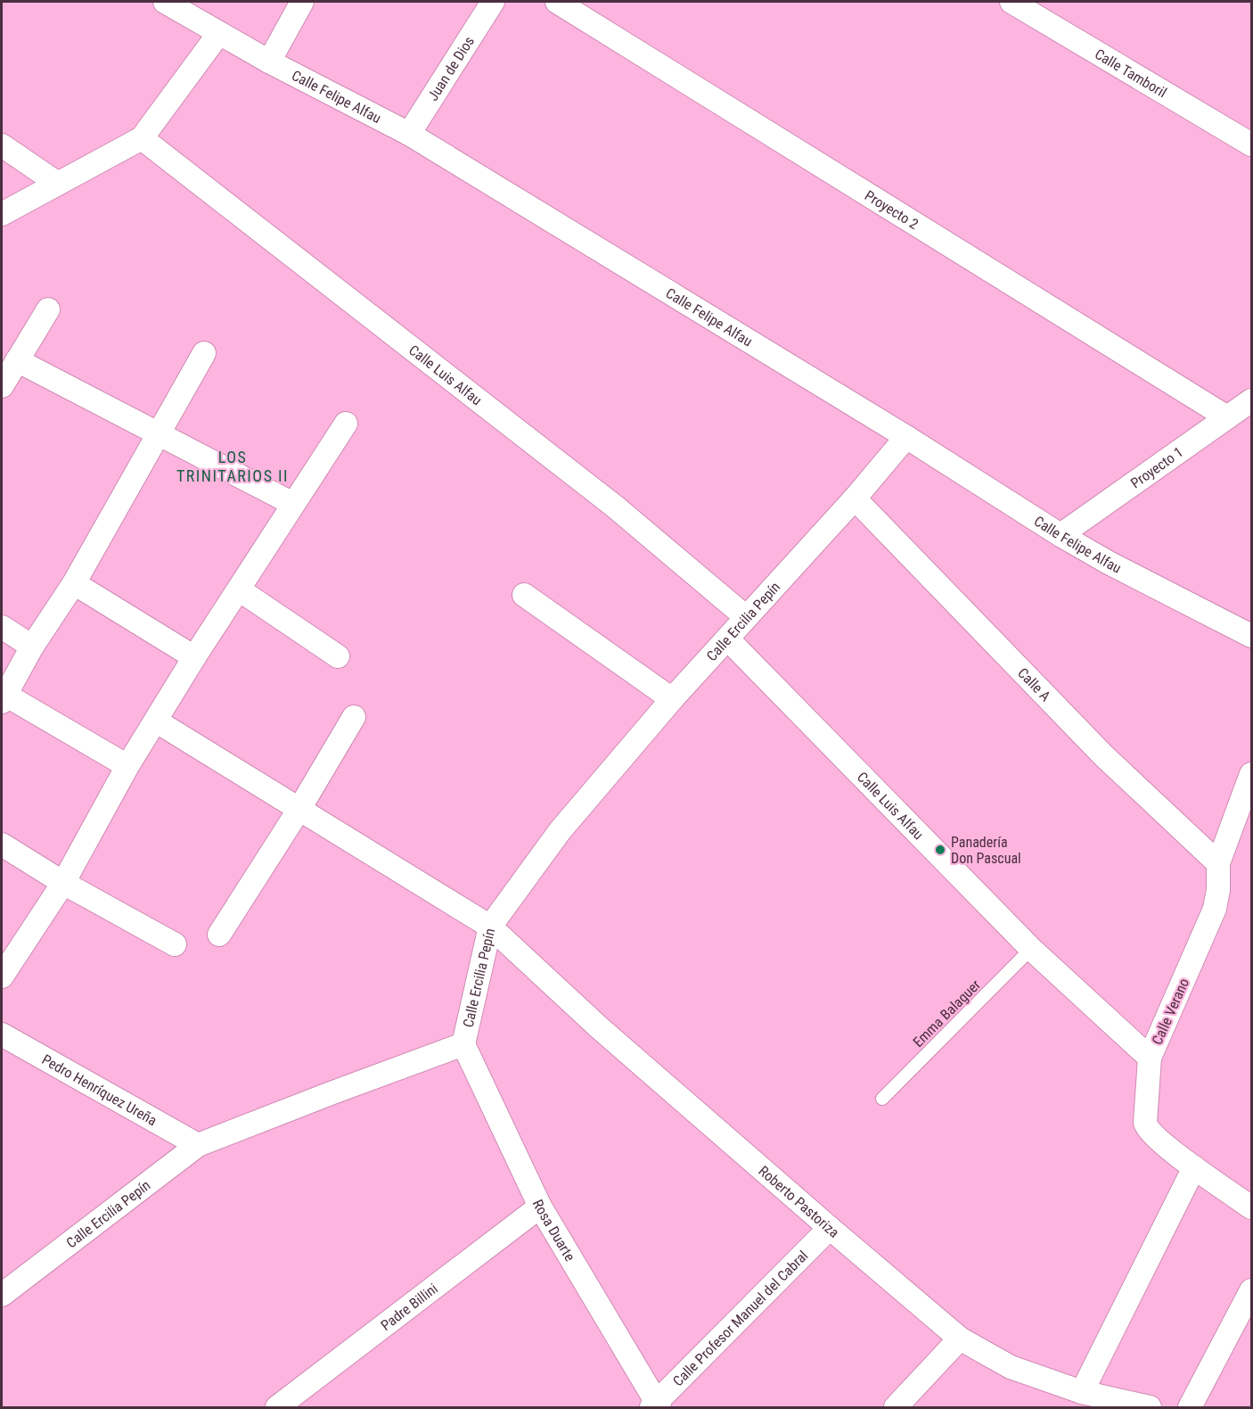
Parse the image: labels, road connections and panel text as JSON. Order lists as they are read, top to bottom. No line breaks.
{"streets":{"street":["Juan de Dios","Calle Tamboril","Calle Felipe Alfau","Proyecto 2","Calle Luis Alfau","Proyecto 1","Calle Ercilia Pepín","Calle A","Calle Verano","Pedro Henríquez Ureña","Roberto Pastoriza","Rosa Duarte","Padre Billini","Calle Profesor Manuel del Cabral"],"lane":["Emma Balaguer"]},"crossings":[["Juan de Dios","Calle Felipe Alfau"],["Calle Felipe Alfau","Proyecto 1"],["Calle Felipe Alfau","Calle Ercilia Pepín"],["Proyecto 2","Proyecto 1"],["Calle Luis Alfau","Calle Ercilia Pepín"],["Calle Luis Alfau","Calle Verano"],["Calle Luis Alfau","Emma Balaguer"],["Calle Ercilia Pepín","Calle A"],["Calle Ercilia Pepín","Pedro Henríquez Ureña"],["Calle Ercilia Pepín","Roberto Pastoriza"],["Calle Ercilia Pepín","Rosa Duarte"],["Calle A","Calle Verano"],["Roberto Pastoriza","Calle Profesor Manuel del Cabral"],["Rosa Duarte","Padre Billini"],["Rosa Duarte","Calle Profesor Manuel del Cabral"]],"districts":["LOS TRINITARIOS II"],"places":["Panadería Don Pascual"]}
